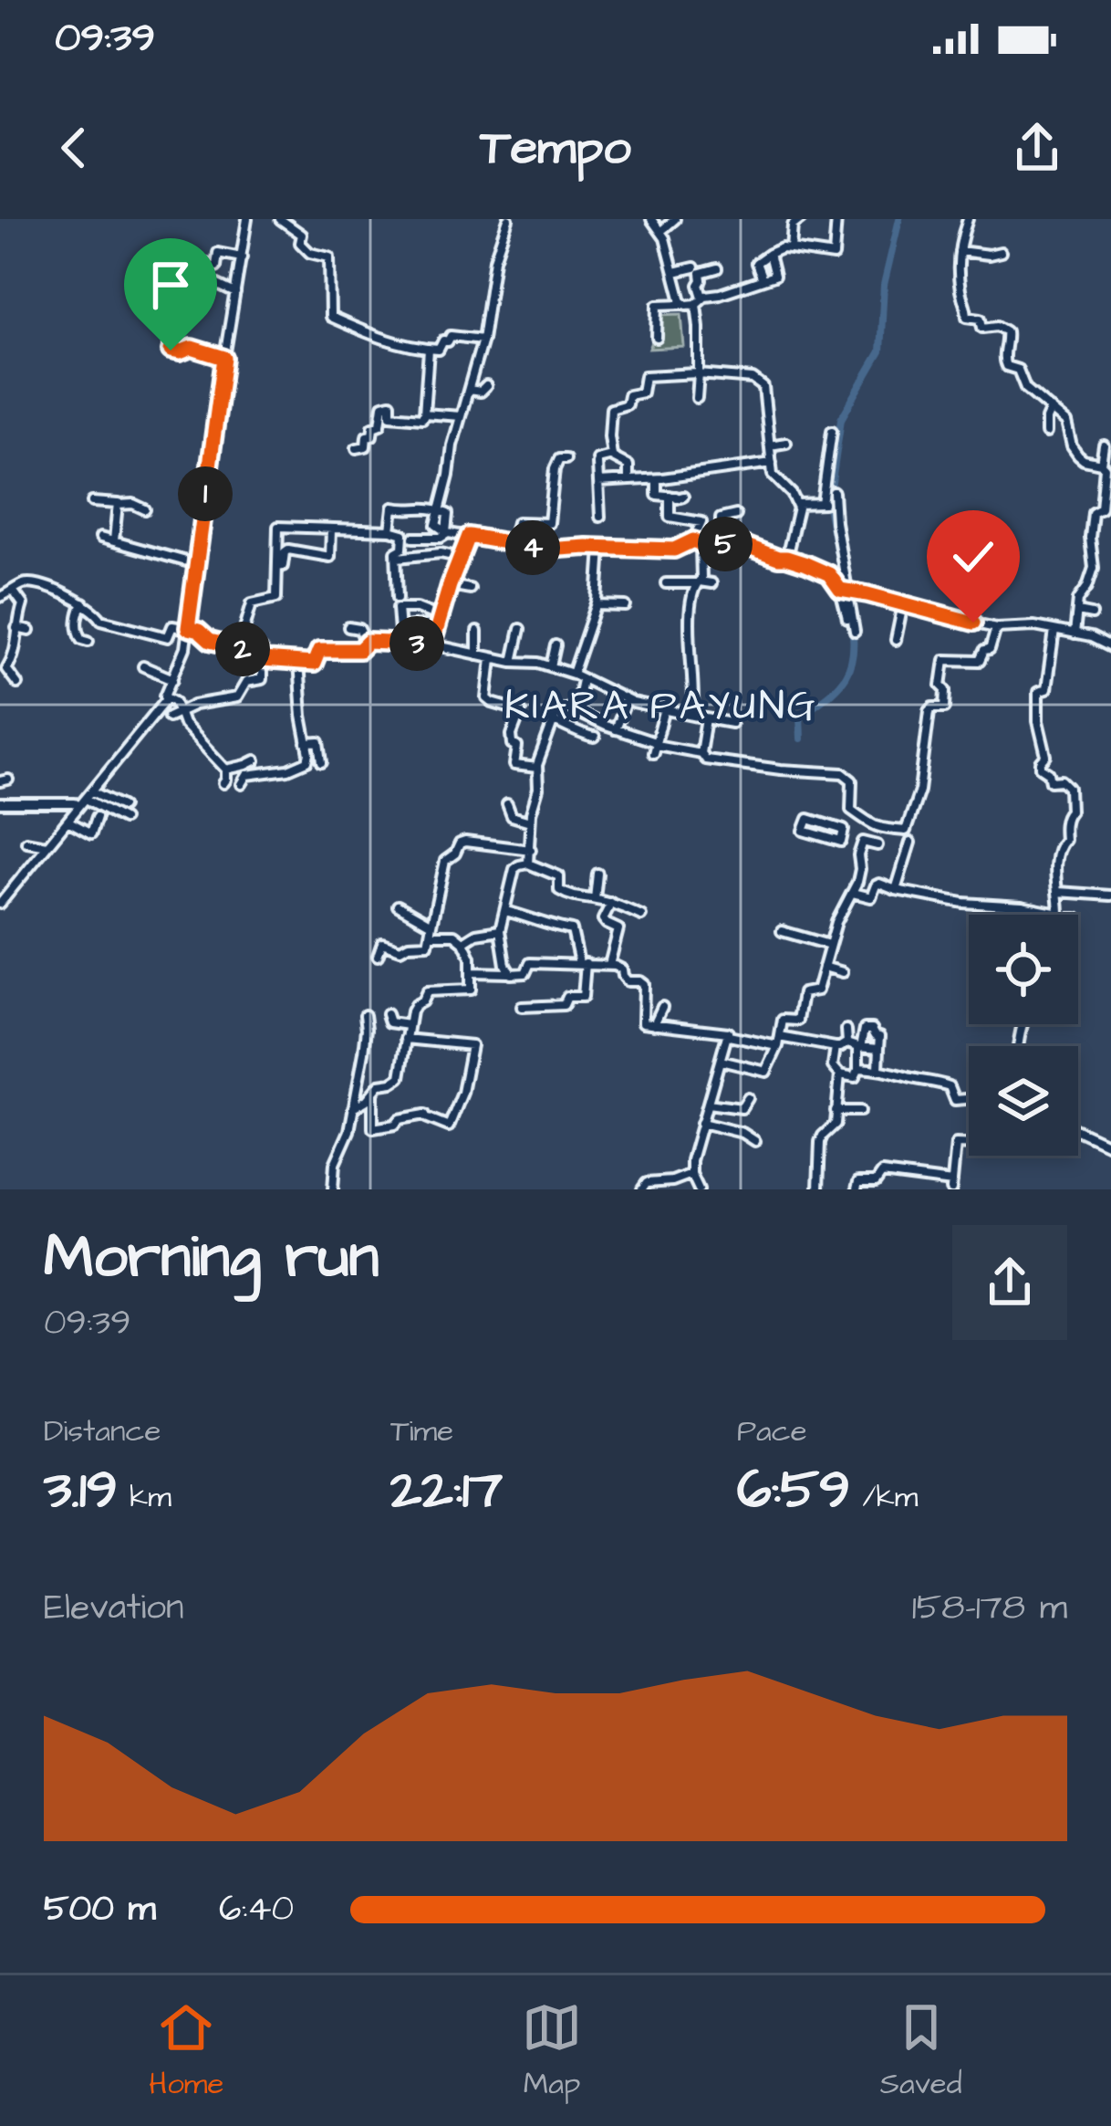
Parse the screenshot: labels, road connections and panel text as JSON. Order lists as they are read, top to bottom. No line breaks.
{"districts":["KIARA PAYUNG"],"page":{"status":"09:39","header":"Tempo","pins":["1","5","4","3","2"],"heading":["Morning run","09:39"],"stats":[["Distance","3.19 km"],["Time","22:17"],["Pace","6:59 /km"]],"chart":["Elevation","158–178 m"],"list":[{"name":"500 m","note":"6:40"}],"tabs":["Home","Map","Saved"]}}
